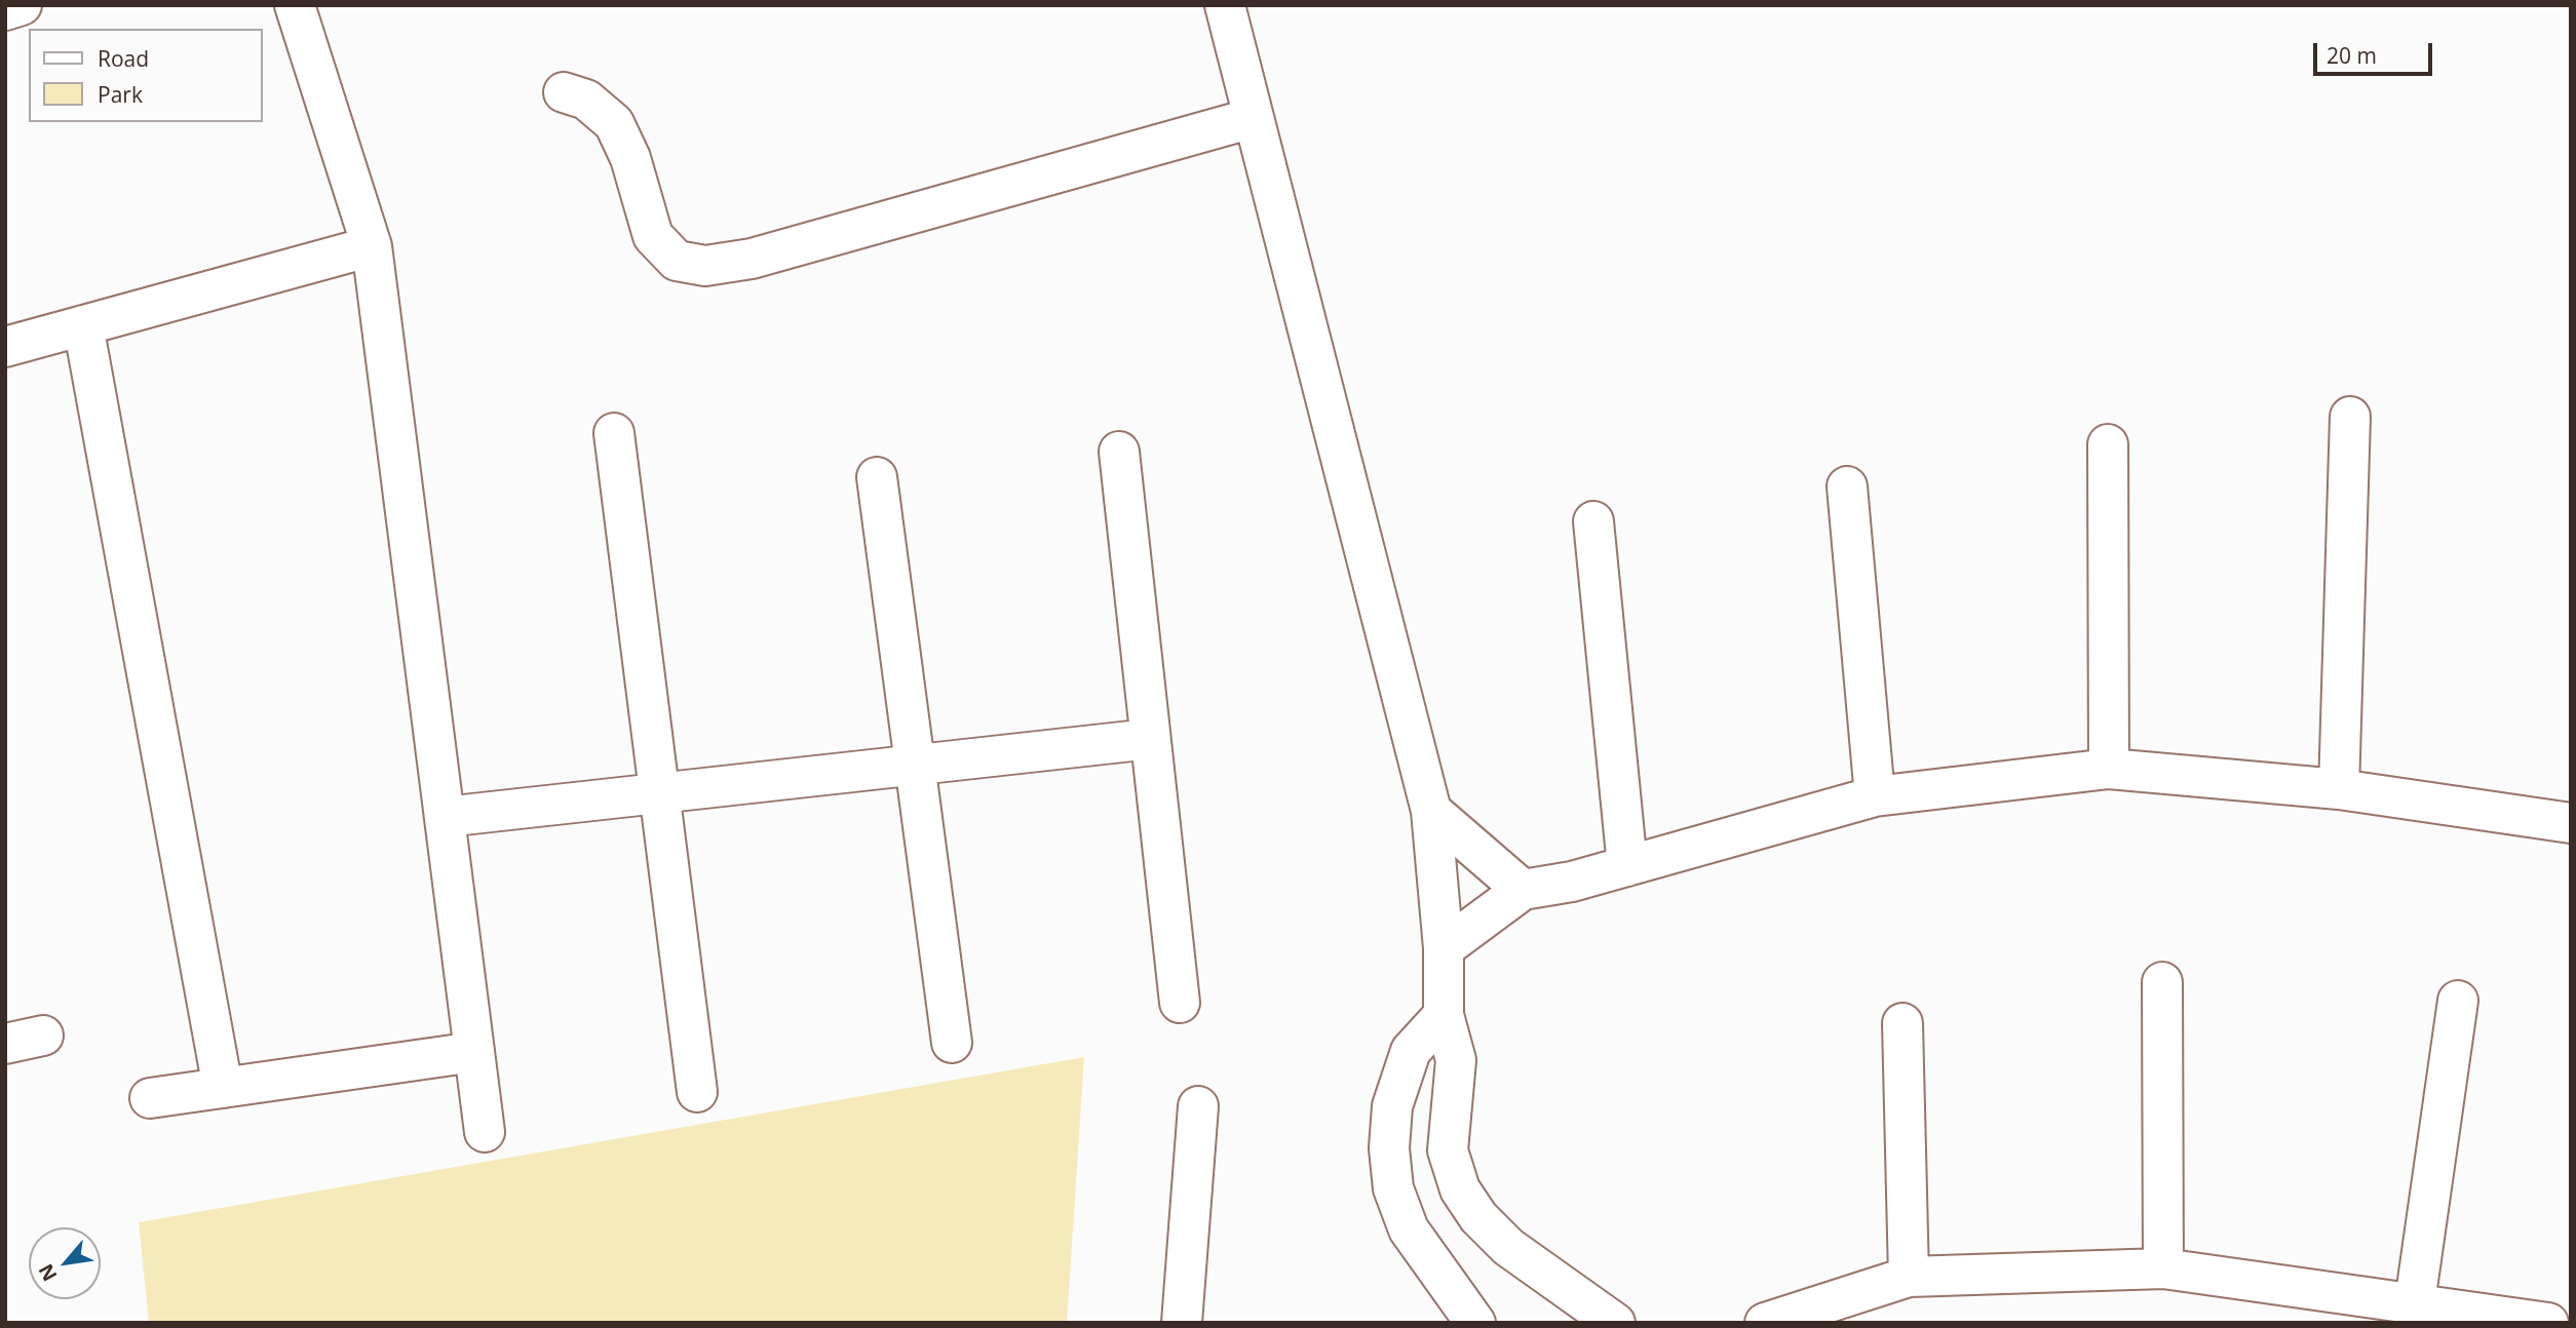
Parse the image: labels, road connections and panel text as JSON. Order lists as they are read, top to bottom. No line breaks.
{"legend":["Road","Park"],"scale_bar":"20 m","north":"bottom left"}
